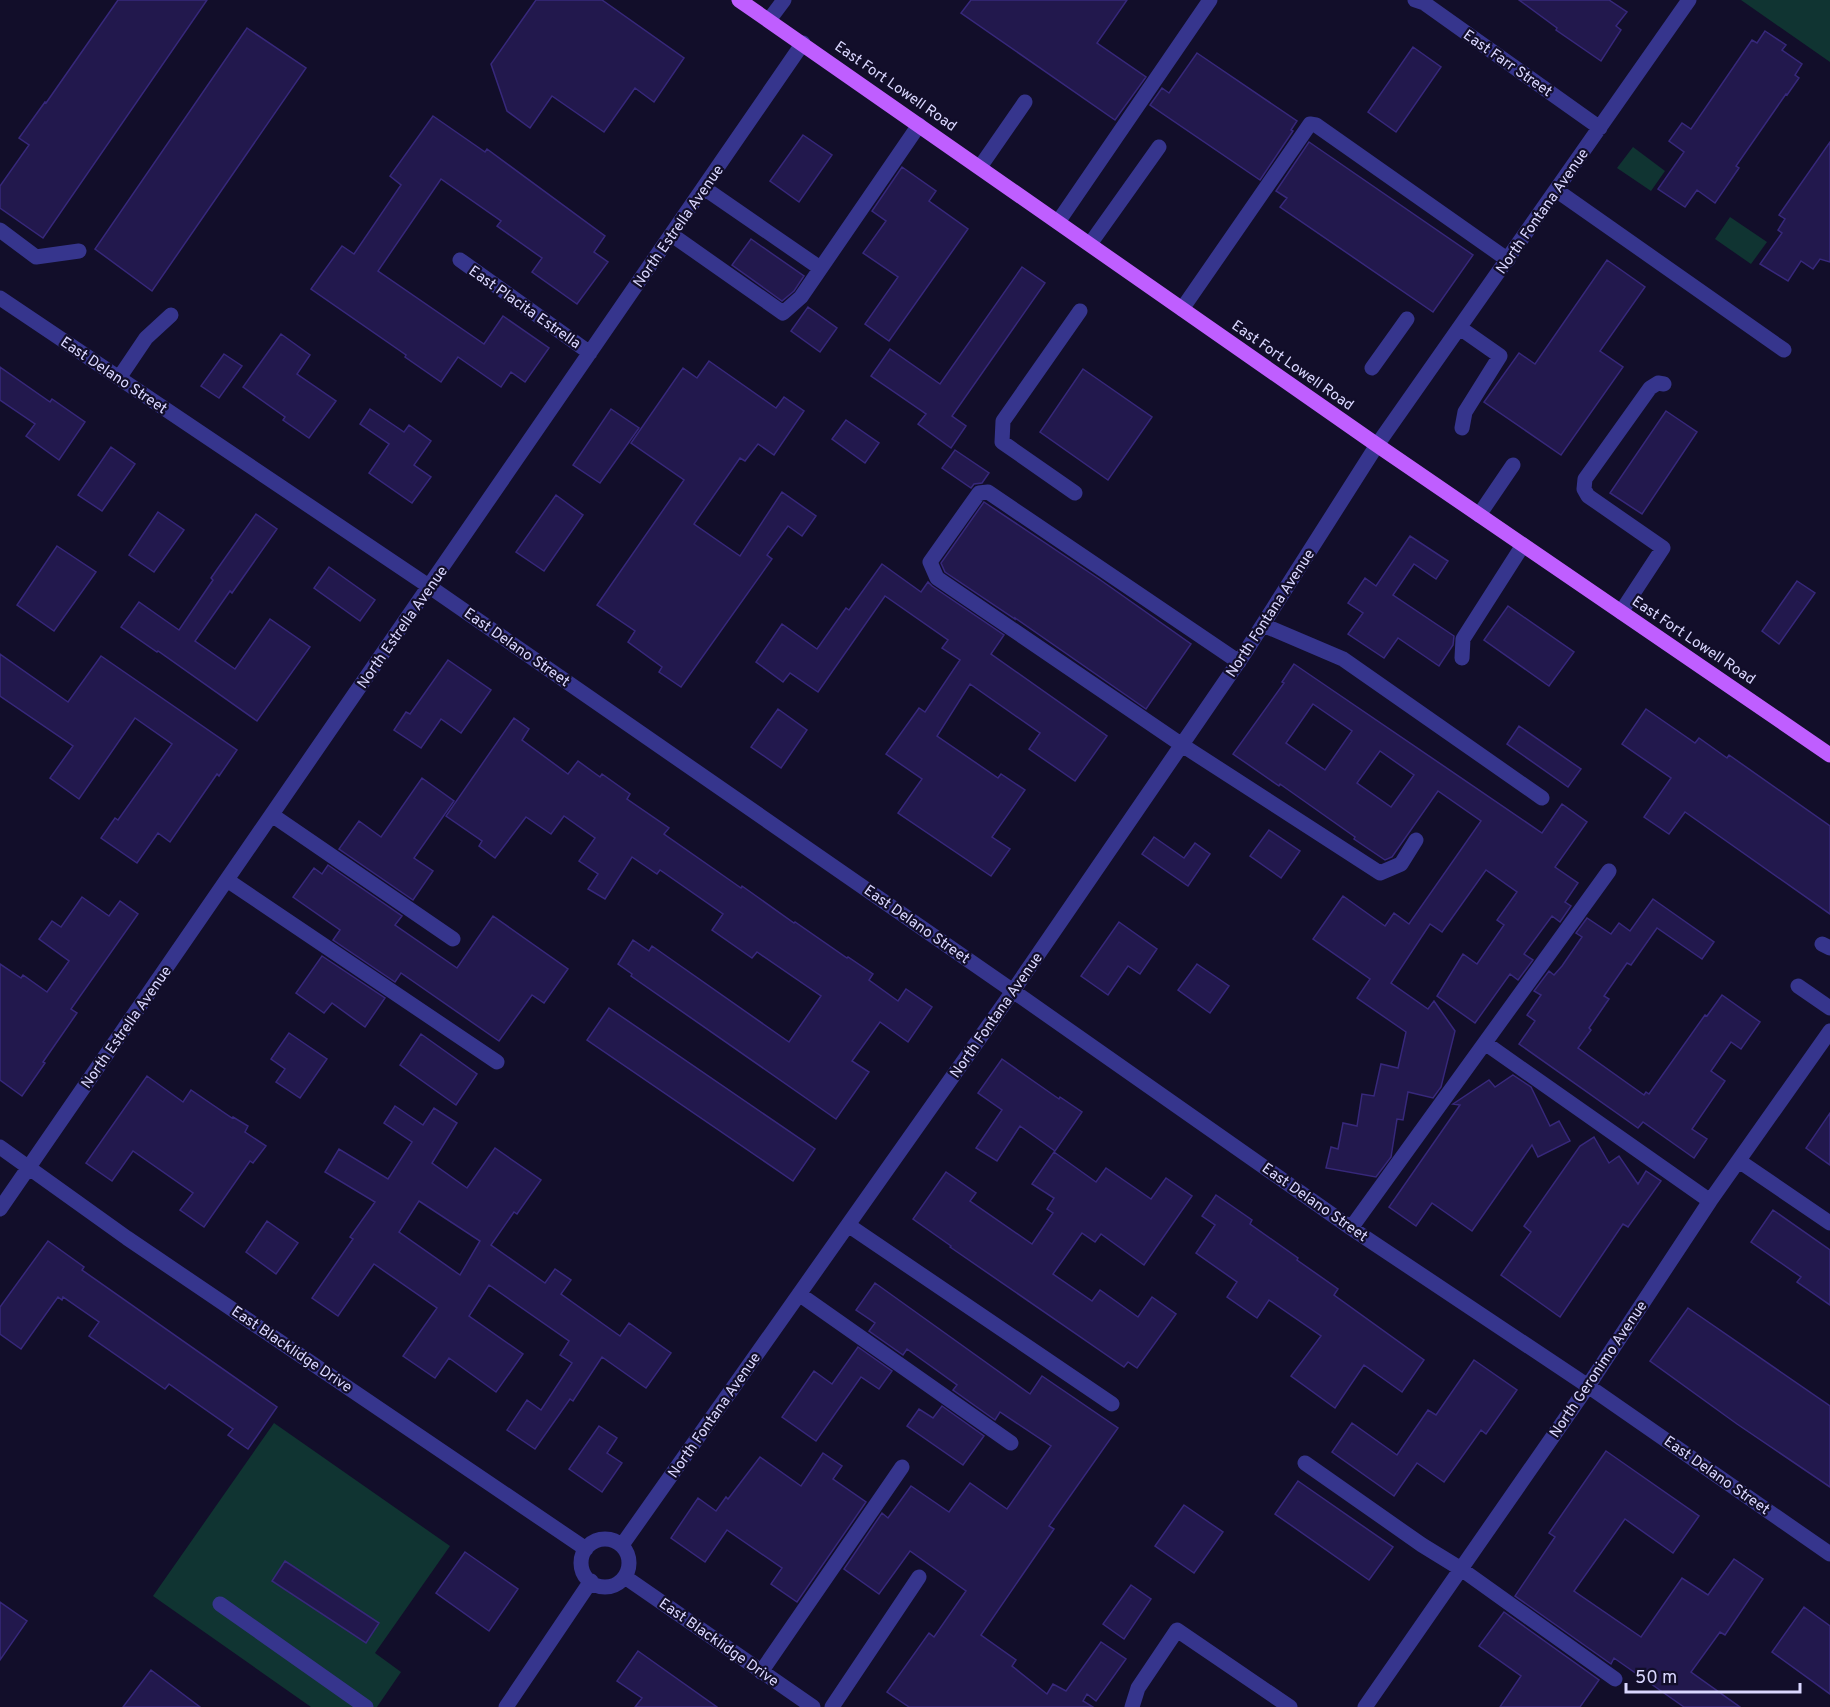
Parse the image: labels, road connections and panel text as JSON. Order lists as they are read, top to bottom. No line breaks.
{"streets":{"main road":["East Fort Lowell Road"],"street":["East Farr Street","North Fontana Avenue","North Estrella Avenue","East Placita Estrella","East Delano Street","East Blacklidge Drive","North Geronimo Avenue"]},"crossings":[["East Farr Street","North Fontana Avenue"],["East Fort Lowell Road","North Fontana Avenue"],["East Fort Lowell Road","North Estrella Avenue"],["North Fontana Avenue","East Delano Street"],["North Fontana Avenue","East Blacklidge Drive"],["North Estrella Avenue","East Placita Estrella"],["North Estrella Avenue","East Delano Street"],["North Estrella Avenue","East Blacklidge Drive"],["East Delano Street","North Geronimo Avenue"]],"scale_bar":"50 m"}
